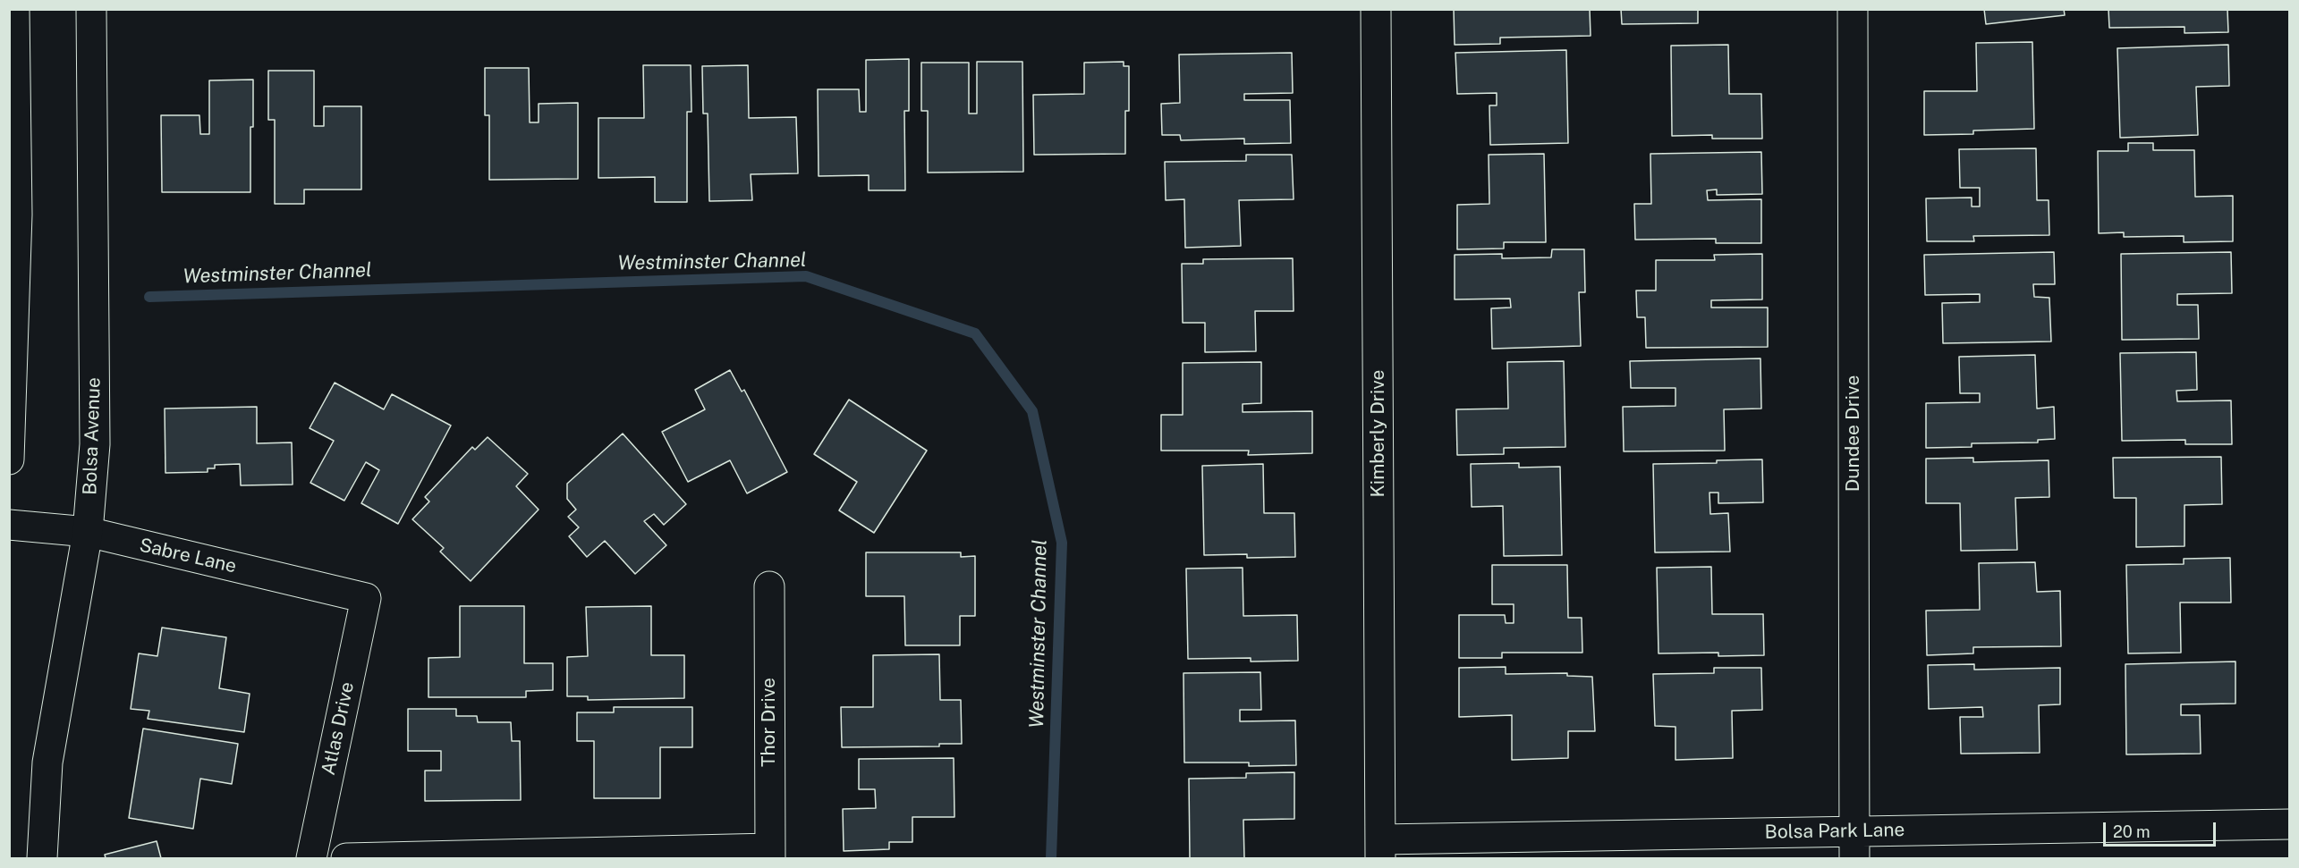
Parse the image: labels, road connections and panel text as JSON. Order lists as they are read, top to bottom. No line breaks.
{"streets":{"street":["Kimberly Drive","Dundee Drive","Bolsa Avenue","Sabre Lane","Thor Drive","Atlas Drive","Bolsa Park Lane"]},"crossings":[["Kimberly Drive","Bolsa Park Lane"],["Dundee Drive","Bolsa Park Lane"],["Bolsa Avenue","Sabre Lane"],["Sabre Lane","Atlas Drive"]],"water":["Westminster Channel"],"scale_bar":"20 m"}
